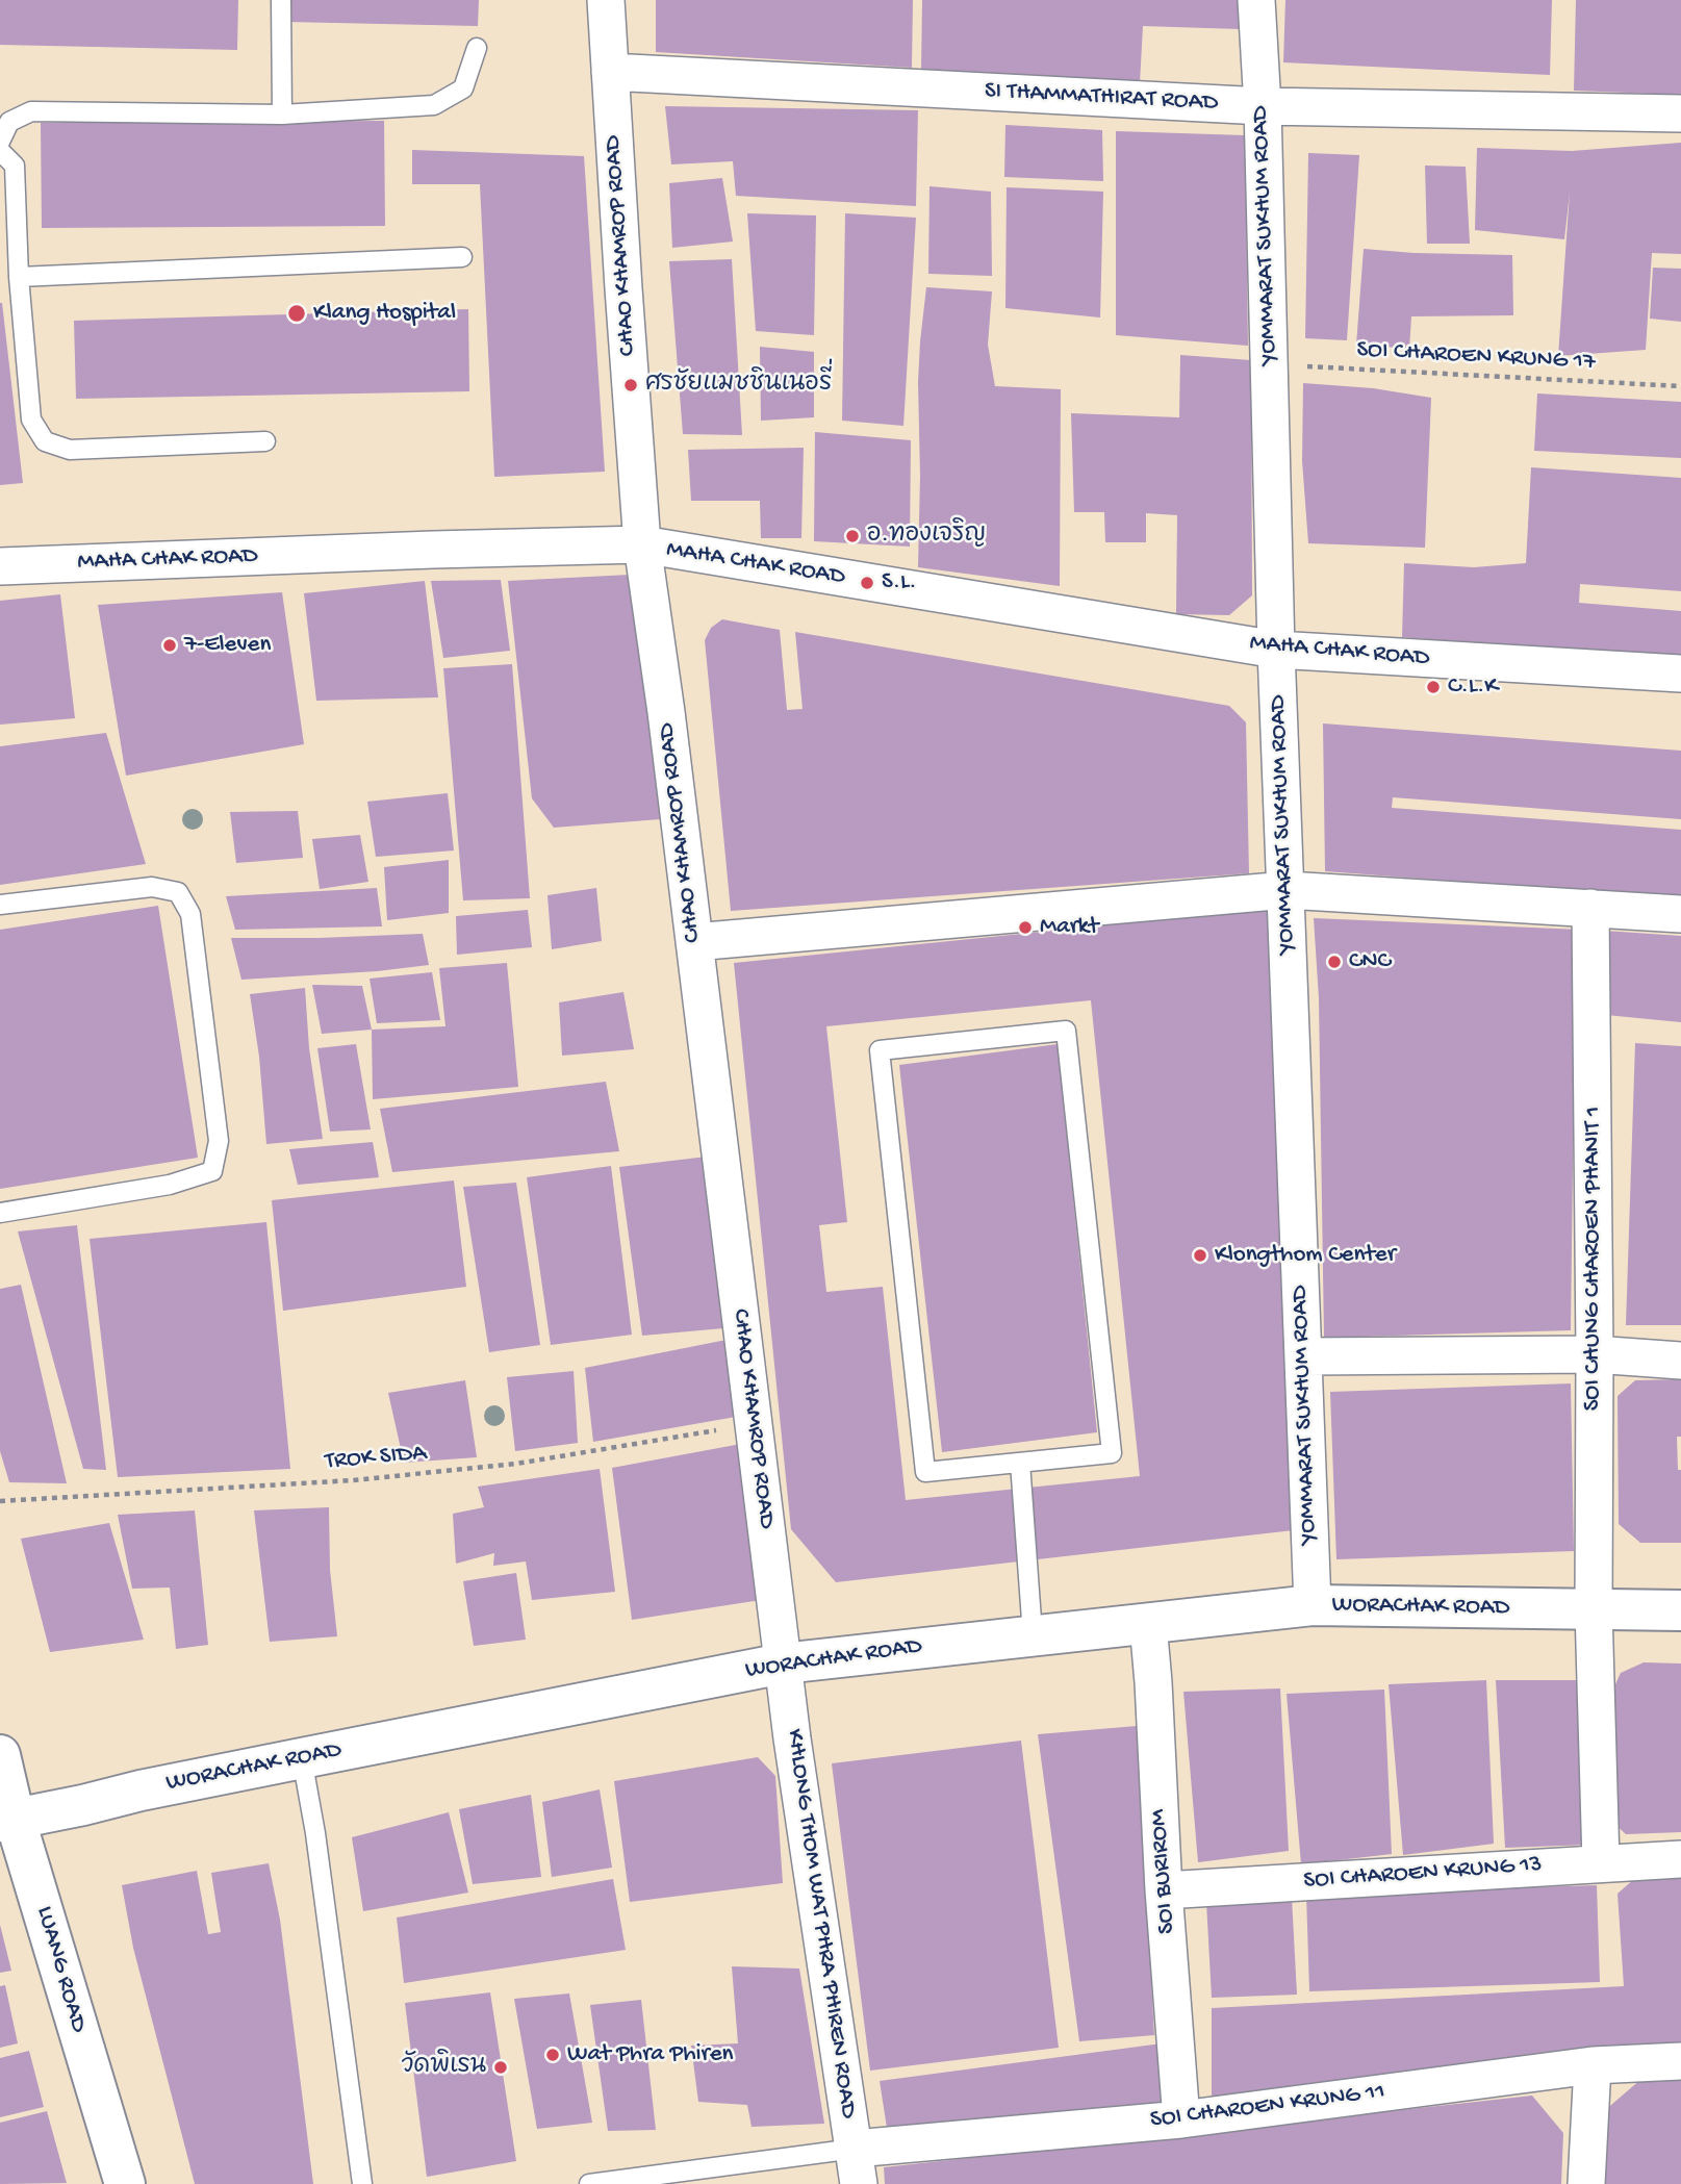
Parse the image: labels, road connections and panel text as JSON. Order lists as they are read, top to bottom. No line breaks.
{"streets":{"main road":["WORACHAK ROAD","LUANG ROAD"],"street":["SI THAMMATHIRAT ROAD","YOMMARAT SUKHUM ROAD","CHAO KHAMROP ROAD","MAHA CHAK ROAD","SOI CHUNG CHAROEN PHANIT 1","SOI BURIROM","SOI CHAROEN KRUNG 13","KHLONG THOM WAT PHRA PHIREN ROAD","SOI CHAROEN KRUNG 11"],"path":["SOI CHAROEN KRUNG 17","TROK SIDA"]},"crossings":[["SI THAMMATHIRAT ROAD","YOMMARAT SUKHUM ROAD"],["SI THAMMATHIRAT ROAD","CHAO KHAMROP ROAD"],["YOMMARAT SUKHUM ROAD","SOI CHAROEN KRUNG 17"],["YOMMARAT SUKHUM ROAD","MAHA CHAK ROAD"],["YOMMARAT SUKHUM ROAD","WORACHAK ROAD"],["CHAO KHAMROP ROAD","MAHA CHAK ROAD"],["CHAO KHAMROP ROAD","TROK SIDA"],["CHAO KHAMROP ROAD","WORACHAK ROAD"],["CHAO KHAMROP ROAD","KHLONG THOM WAT PHRA PHIREN ROAD"],["SOI CHUNG CHAROEN PHANIT 1","WORACHAK ROAD"],["SOI CHUNG CHAROEN PHANIT 1","SOI CHAROEN KRUNG 13"],["WORACHAK ROAD","SOI BURIROM"],["WORACHAK ROAD","KHLONG THOM WAT PHRA PHIREN ROAD"],["WORACHAK ROAD","LUANG ROAD"],["SOI BURIROM","SOI CHAROEN KRUNG 13"],["SOI BURIROM","SOI CHAROEN KRUNG 11"],["KHLONG THOM WAT PHRA PHIREN ROAD","SOI CHAROEN KRUNG 11"]],"places":["Klang Hospital","ศรชัยแมชชินเนอรี่","อ.ทองเจริญ","S.L.","7-Eleven","C.L.K","Markt","CNC","Klongthom Center","Wat Phra Phiren","วัดพิเรน"]}
